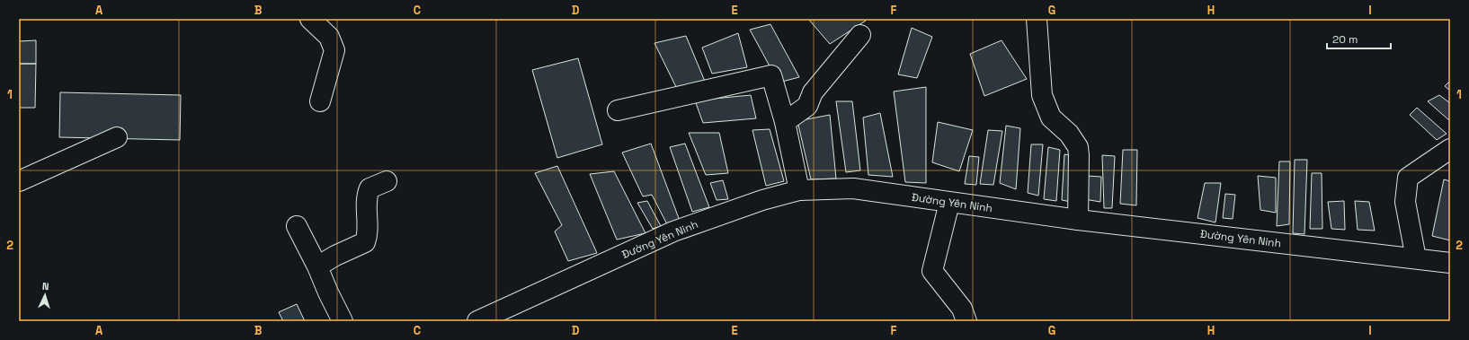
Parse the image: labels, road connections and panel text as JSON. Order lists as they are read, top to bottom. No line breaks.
{"streets":{"main road":["Đường Yên Ninh"]},"scale_bar":"20 m","north":"top","grid":{"columns":["A","B","C","D","E","F","G","H","I"],"rows":["1","2"]}}
